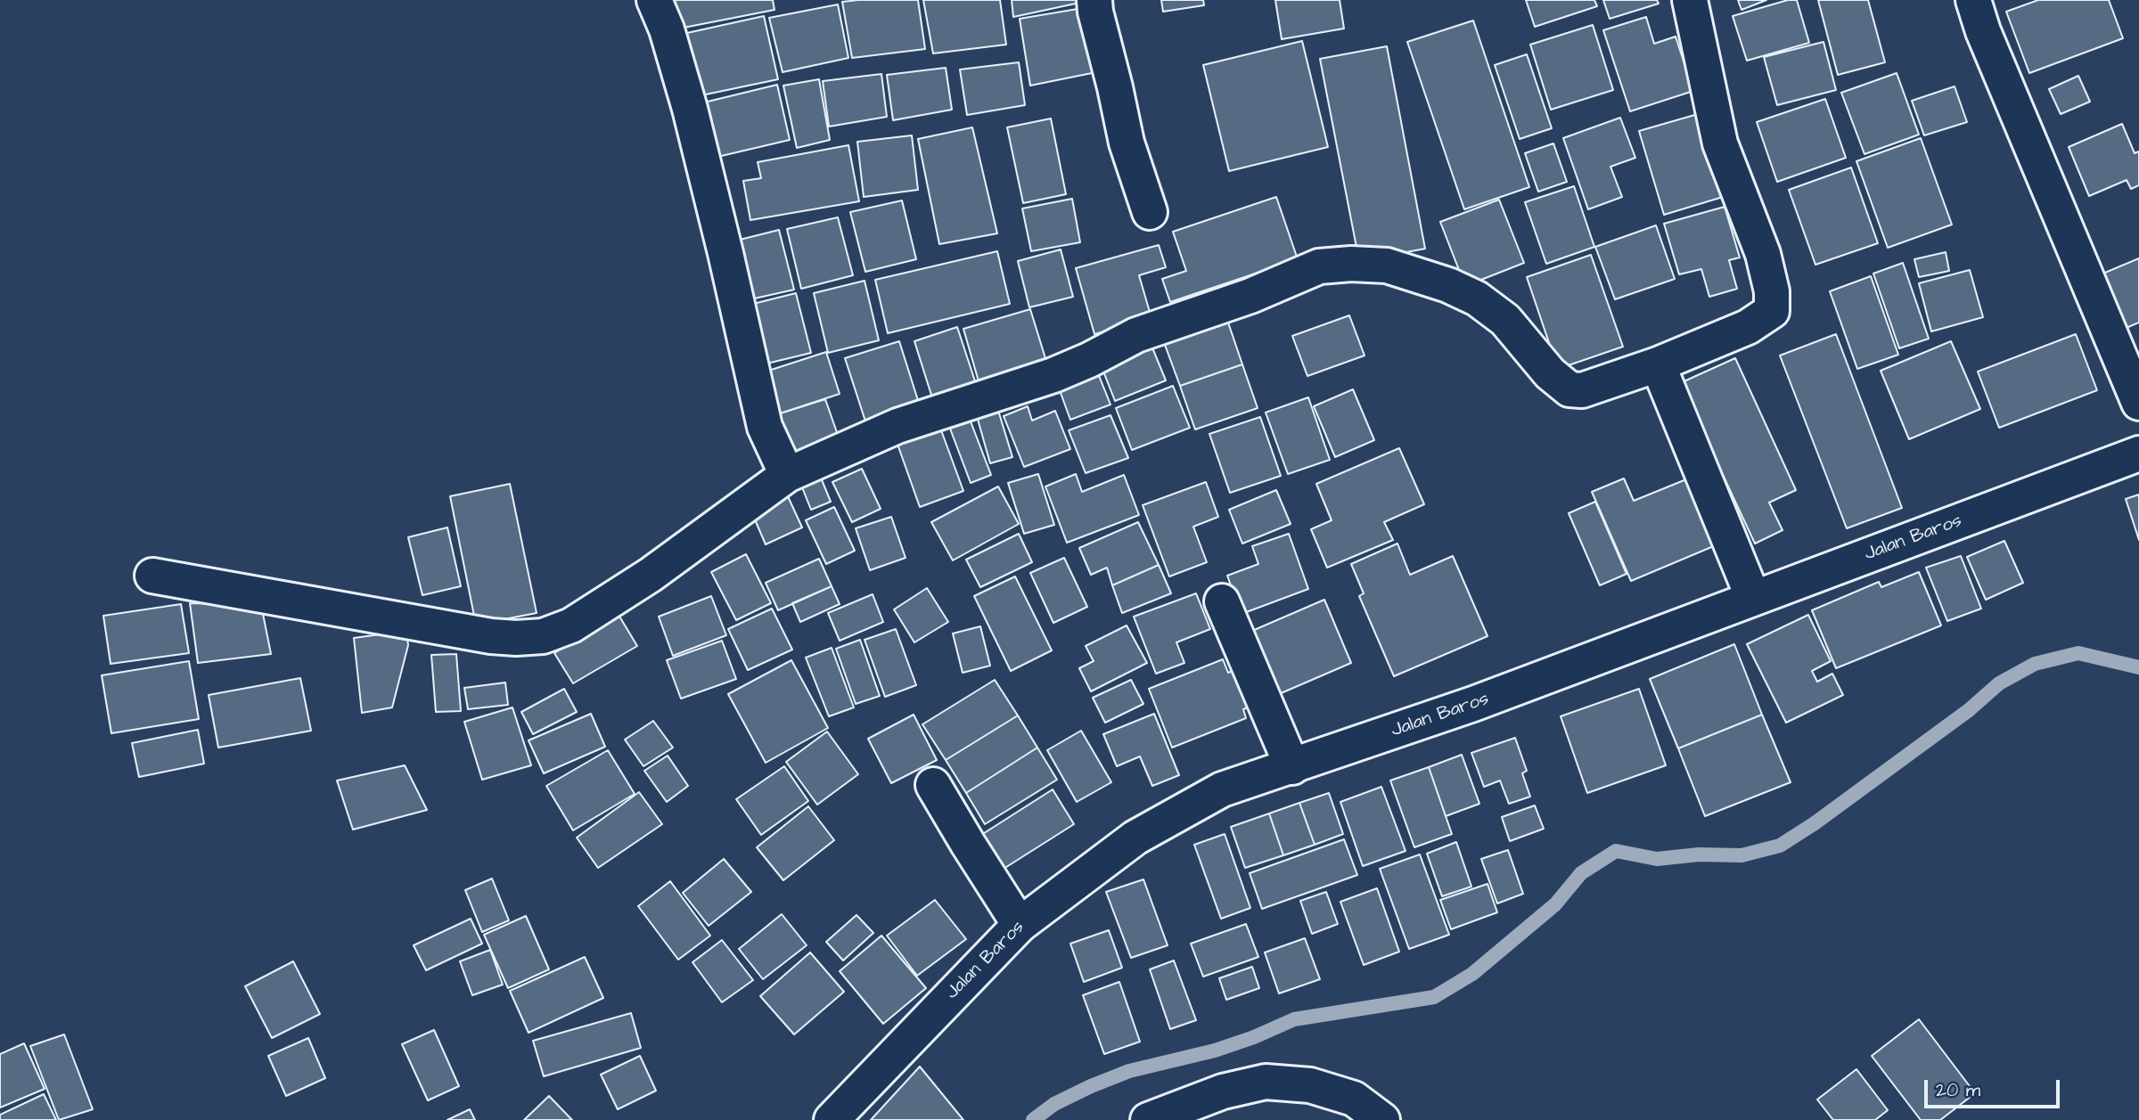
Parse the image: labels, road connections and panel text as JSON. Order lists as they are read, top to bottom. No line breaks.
{"streets":{"street":["Jalan Baros"]},"scale_bar":"20 m"}
